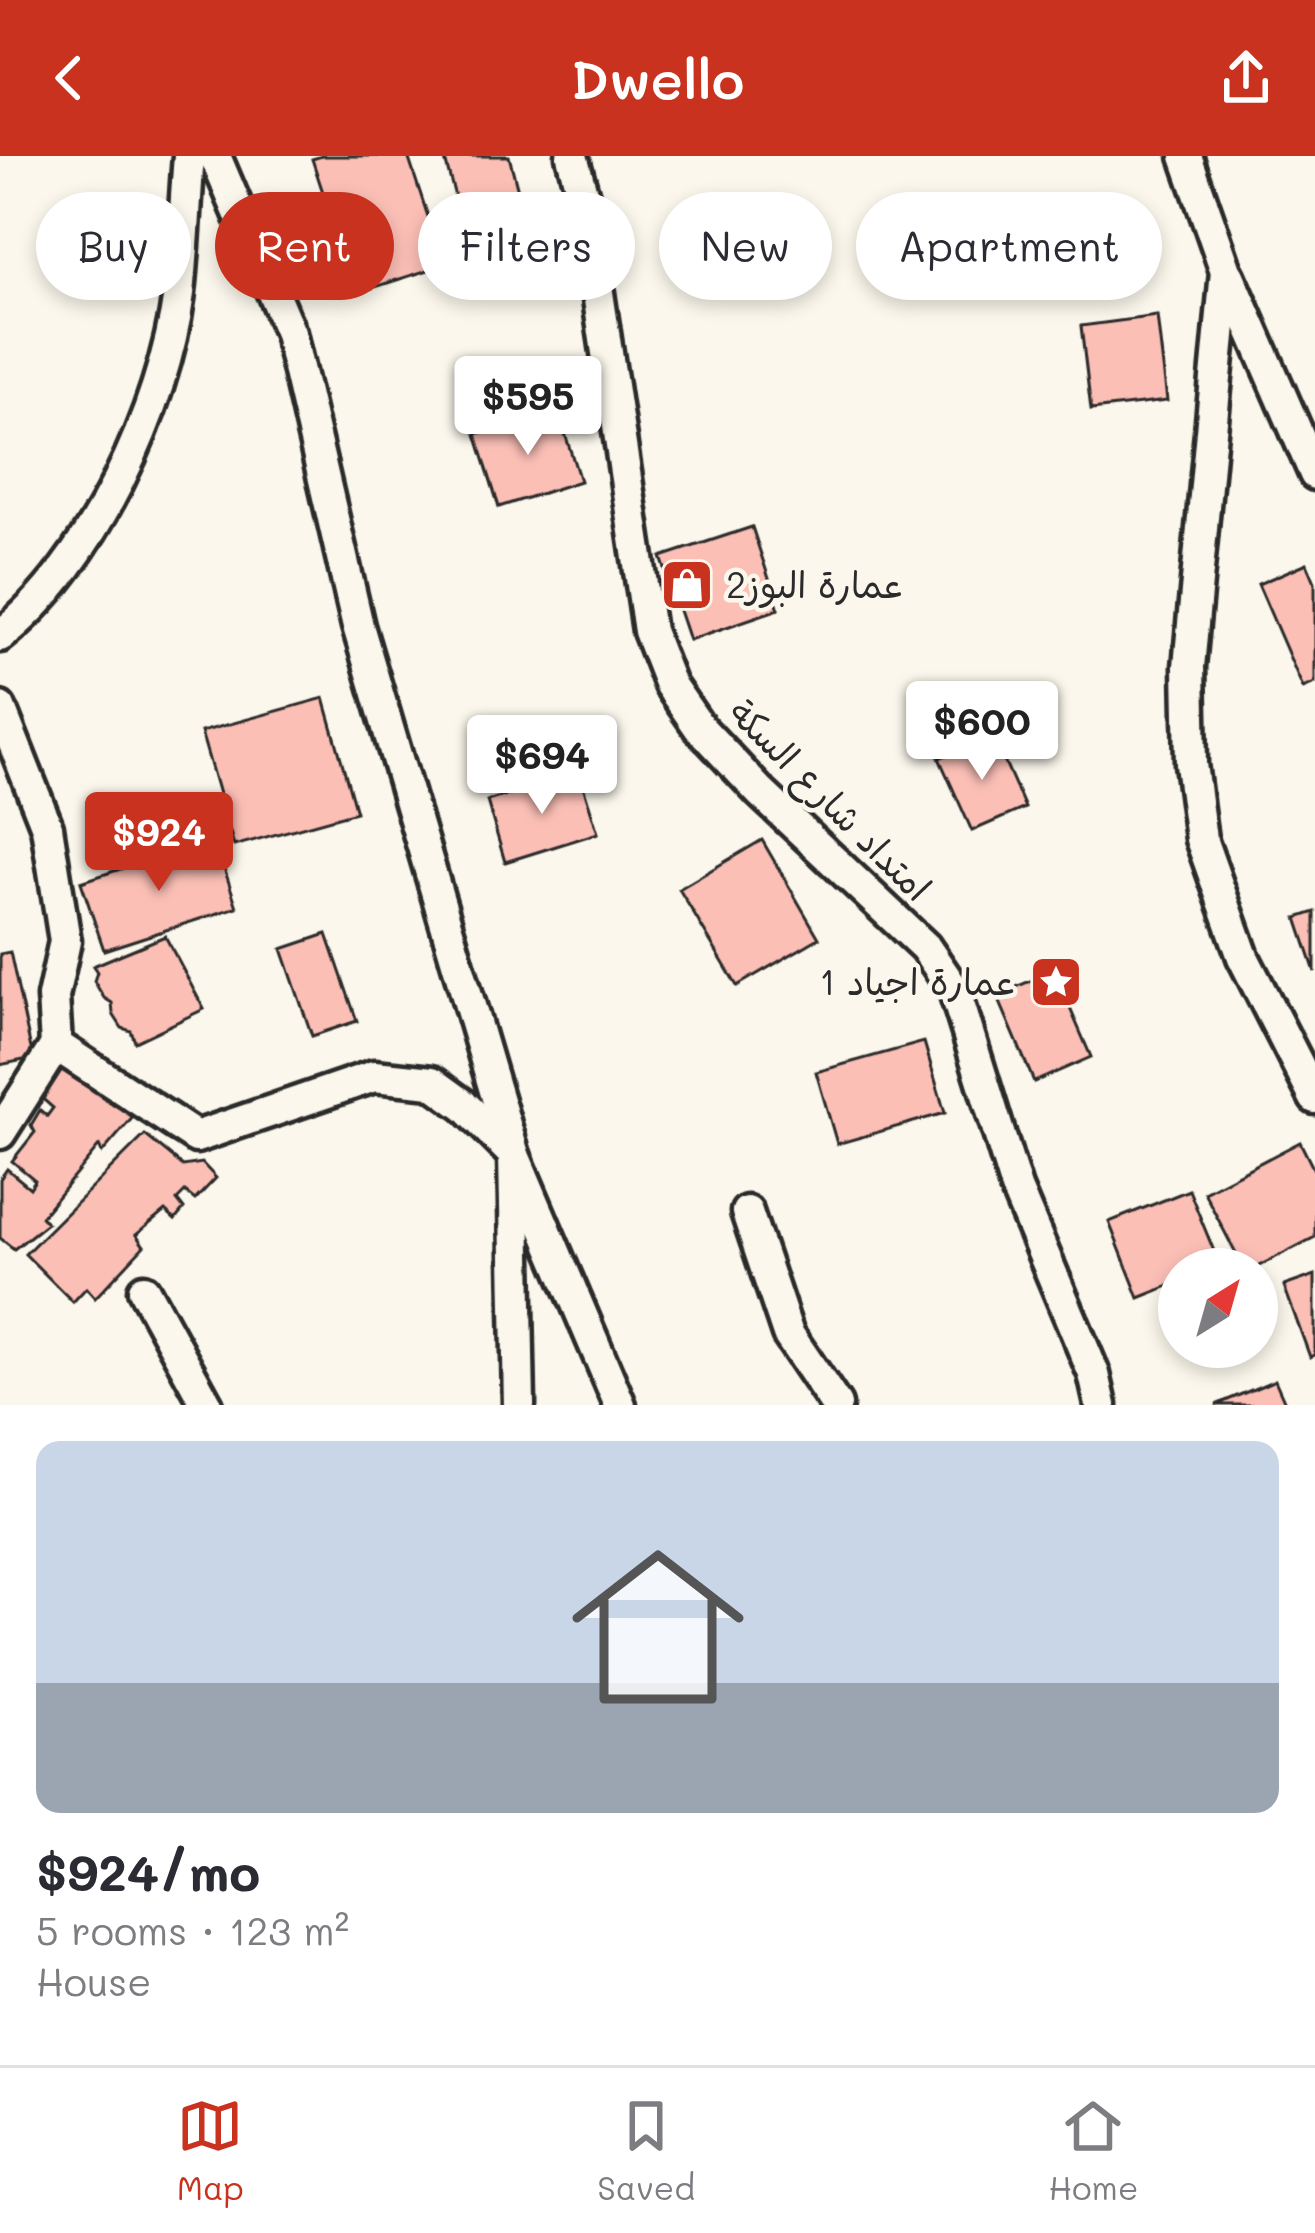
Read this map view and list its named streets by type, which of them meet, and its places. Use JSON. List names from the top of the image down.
{
  "streets": {
    "street": ["امتداد شارع السكة"]
  },
  "places": {
    "shop": ["عمارة البوز2"],
    "place": ["عمارة اجياد 1"]
  },
  "north": "top right",
  "page": {
    "header": "Dwello",
    "chip": [
      "Buy",
      "Rent",
      "Filters",
      "New",
      "Apartment"
    ],
    "price": [
      "$595",
      "$600",
      "$694",
      "$924"
    ],
    "list": [
      {
        "name": "$924/mo",
        "note": "5 rooms · 123 m² · House"
      }
    ],
    "tabs": ["Map", "Saved", "Home"]
  }
}
